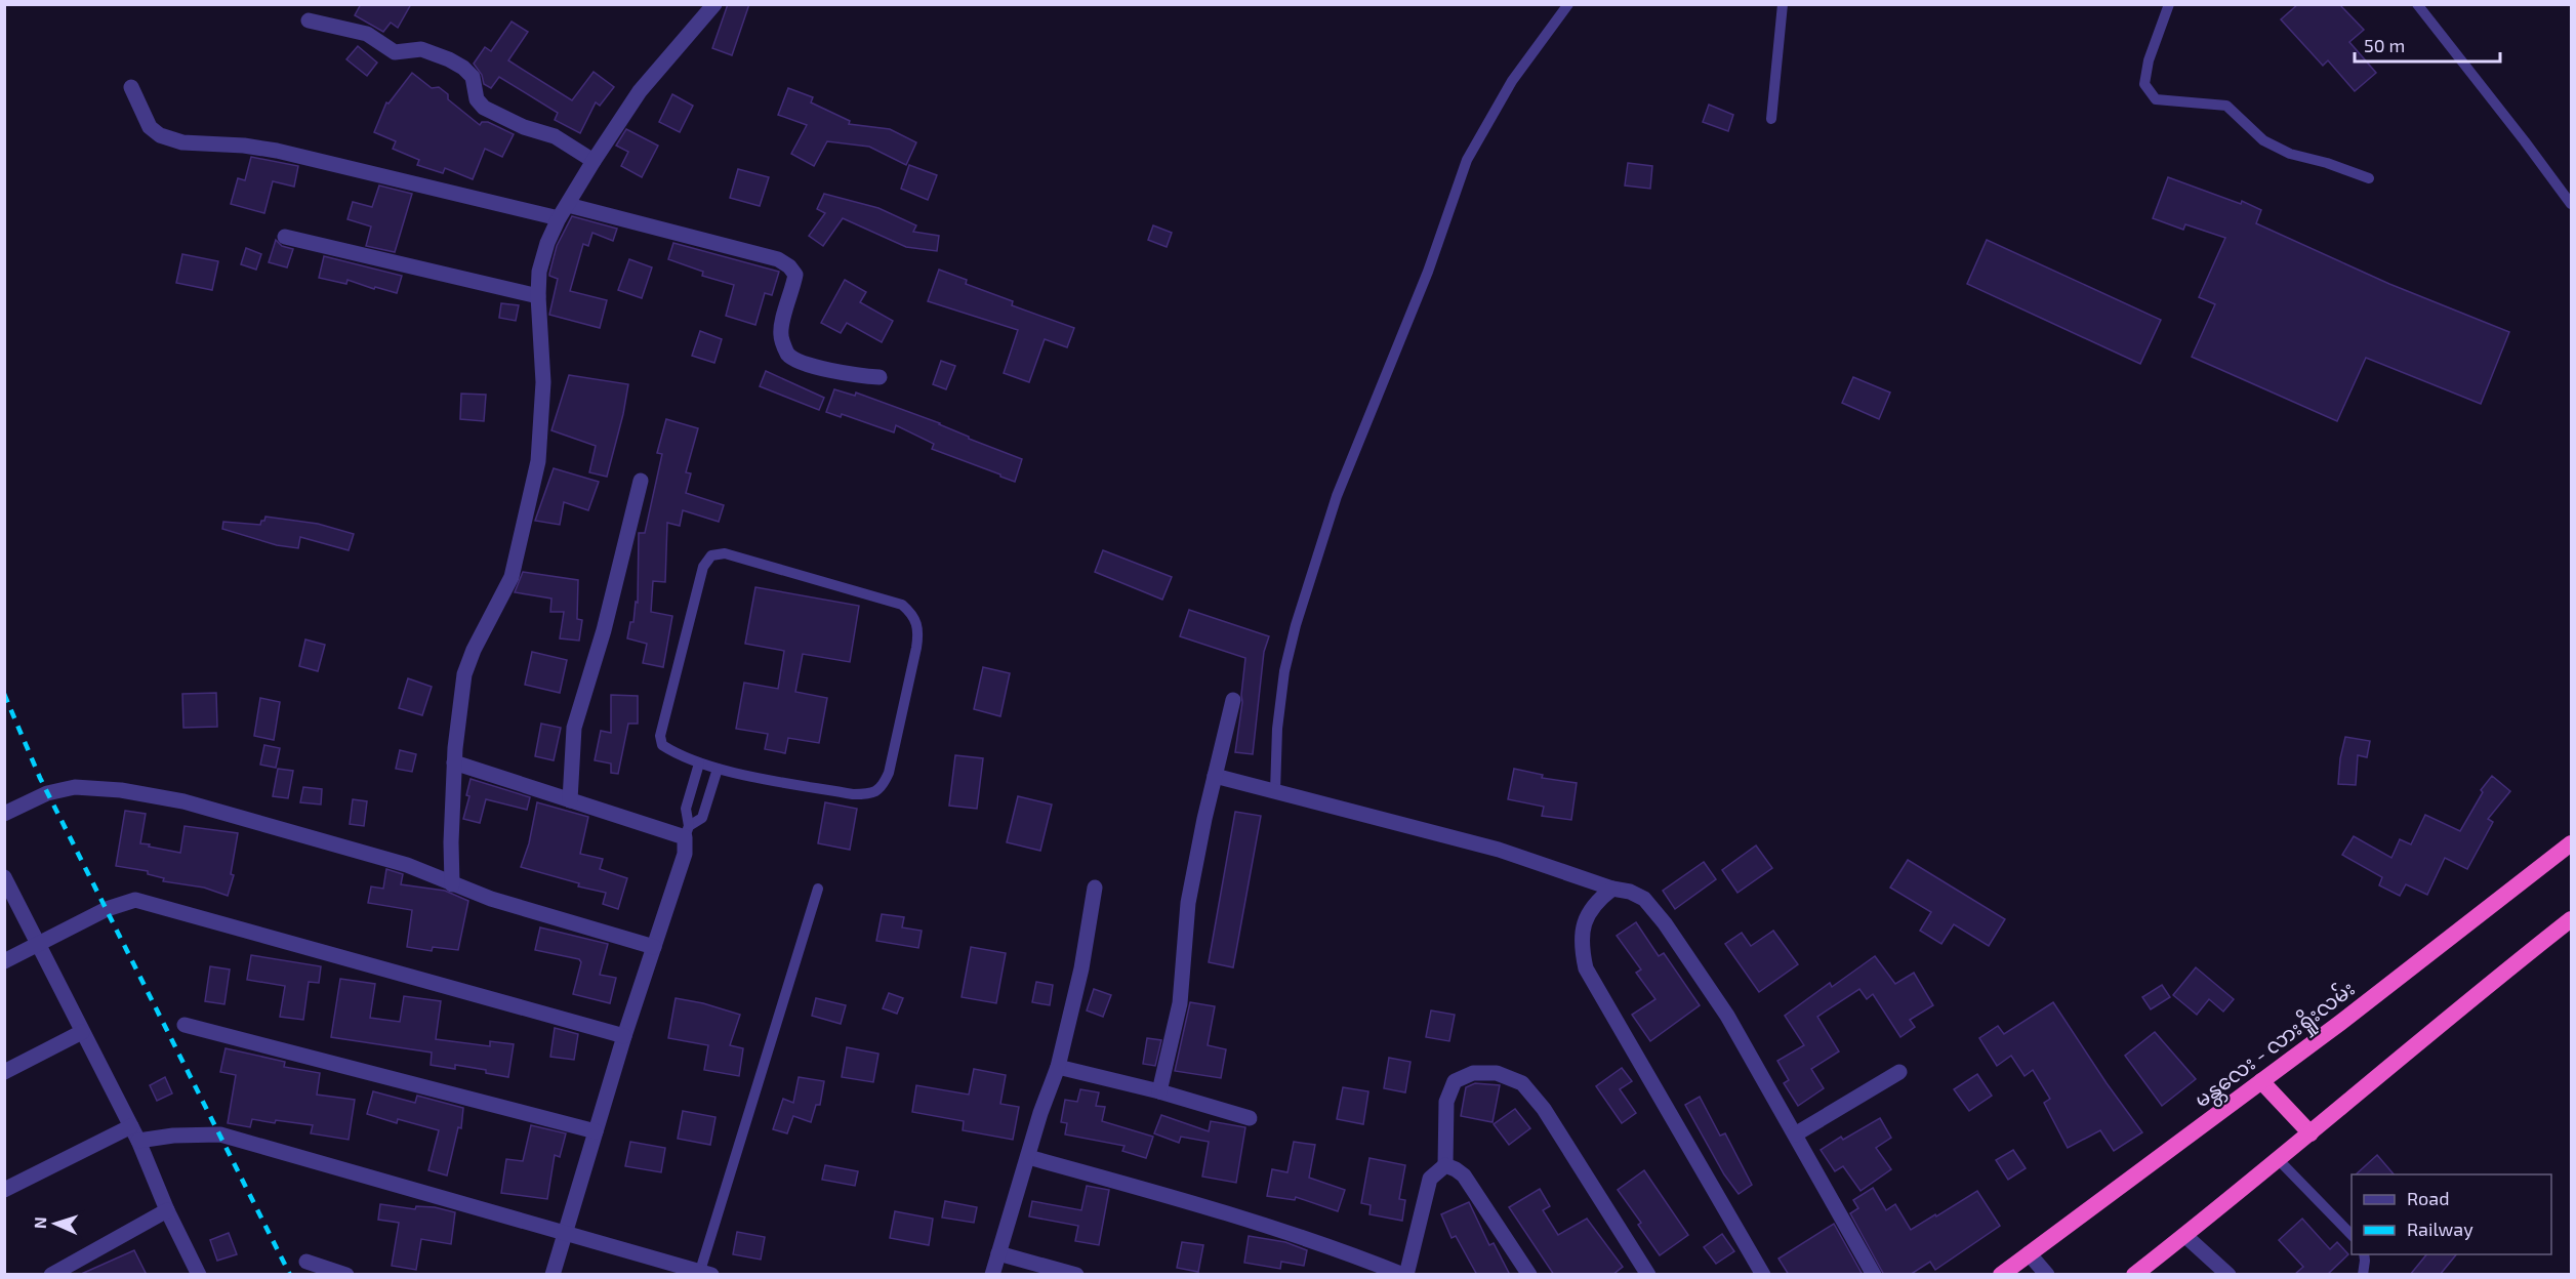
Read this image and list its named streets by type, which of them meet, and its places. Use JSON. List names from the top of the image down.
{
  "streets": {
    "highway": ["မန္တလေး - လားရှိုးလမ်း"]
  },
  "legend": ["Road", "Railway"],
  "scale_bar": "50 m",
  "north": "left"
}
